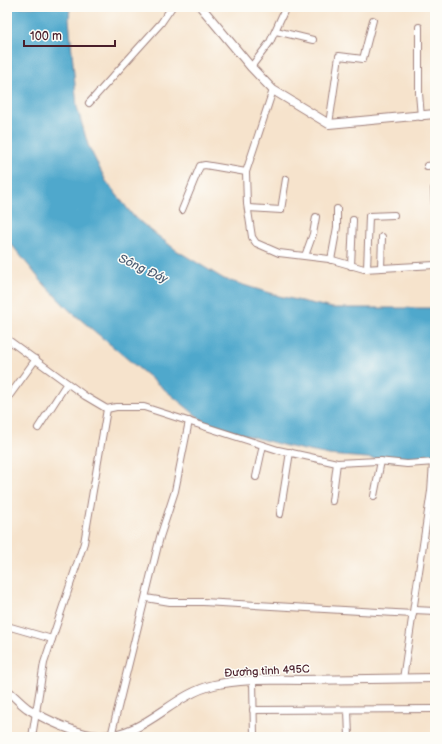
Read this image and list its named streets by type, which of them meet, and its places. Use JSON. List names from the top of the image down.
{
  "streets": {
    "main road": ["Đường tỉnh 495C"]
  },
  "water": ["Sông Đáy"],
  "scale_bar": "100 m"
}
